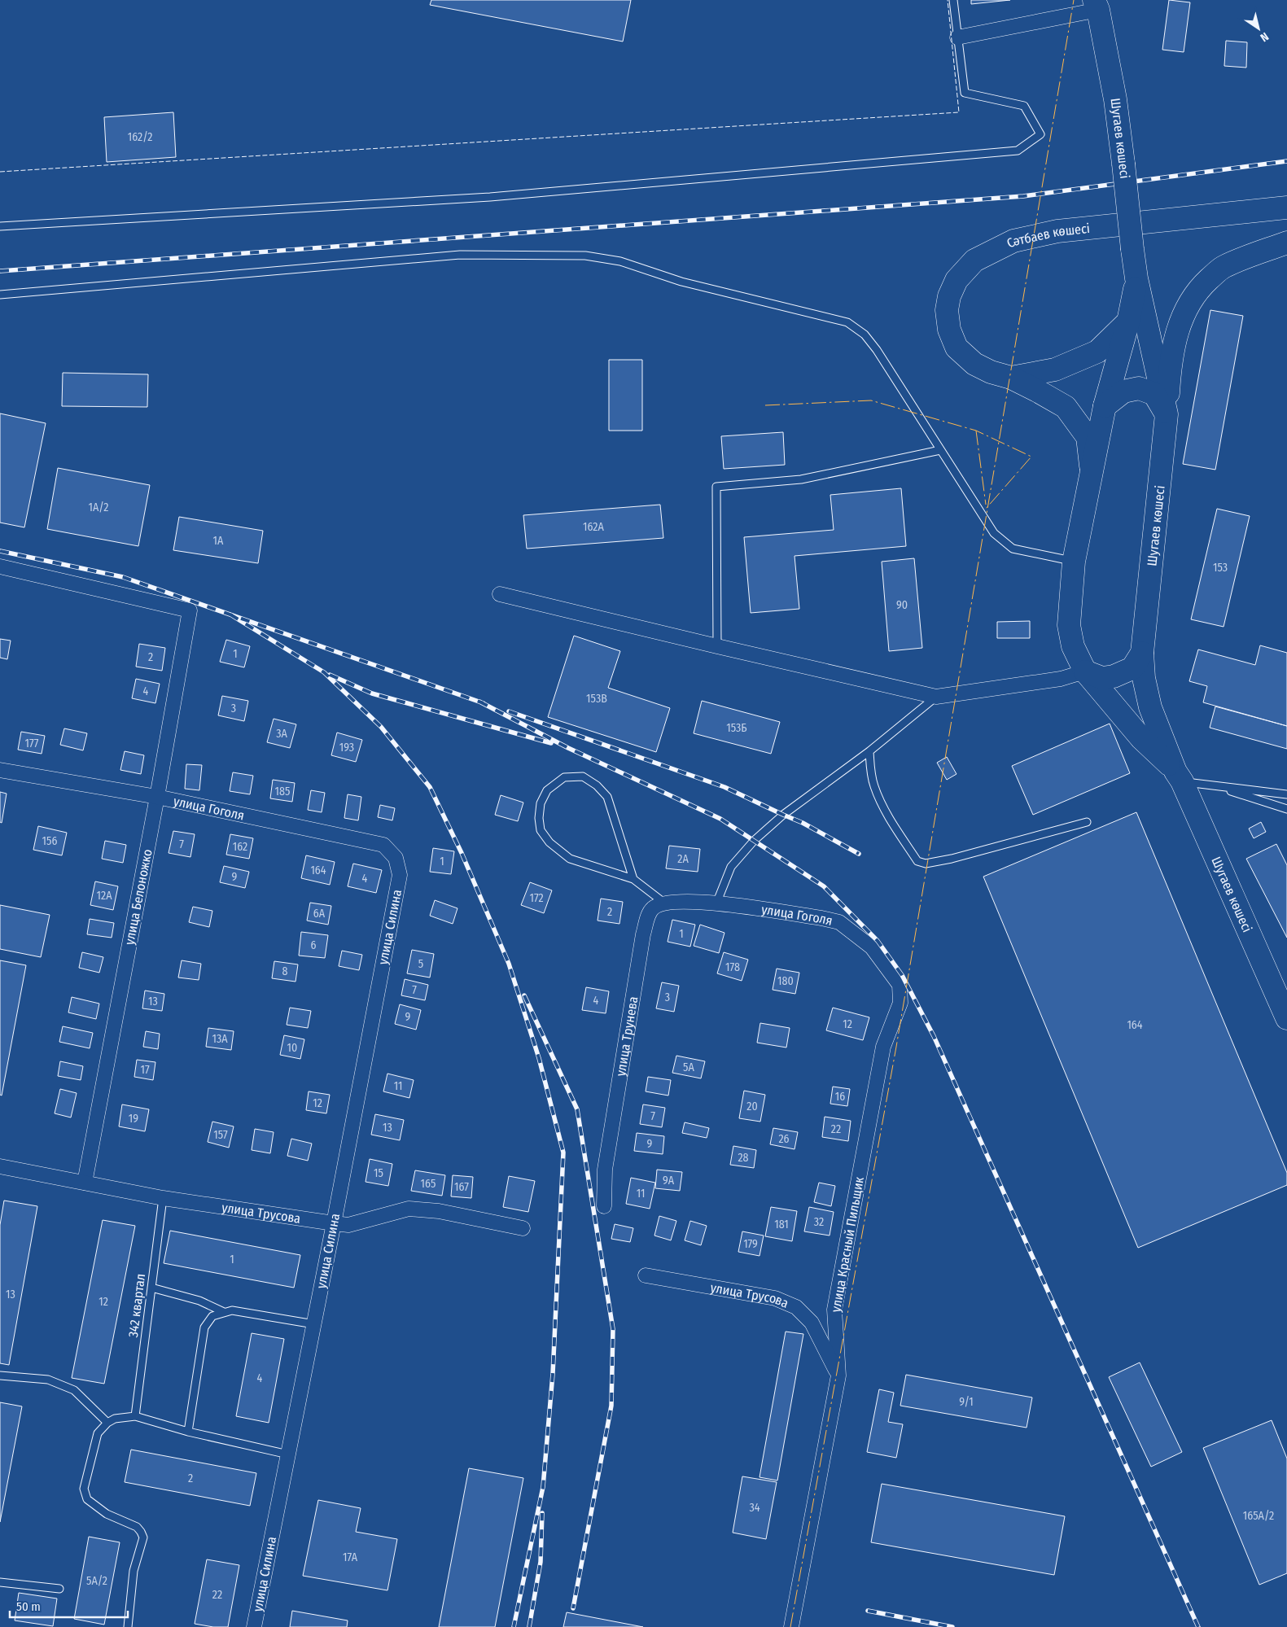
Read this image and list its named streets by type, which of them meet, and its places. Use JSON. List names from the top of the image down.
{
  "streets": {
    "main road": ["Шугаев көшесі", "Сәтбаев көшесі"],
    "street": [
      "улица Гоголя",
      "улица Белоножко",
      "улица Силина",
      "улица Трунева",
      "улица Трусова",
      "улица Красный Пильщик"
    ],
    "lane": ["342 квартал"]
  },
  "crossings": [
    ["Шугаев көшесі", "Сәтбаев көшесі"],
    ["улица Гоголя", "улица Белоножко"],
    ["улица Гоголя", "улица Силина"],
    ["улица Гоголя", "улица Трунева"],
    ["улица Гоголя", "улица Красный Пильщик"],
    ["улица Белоножко", "улица Трусова"],
    ["улица Силина", "улица Трусова"],
    ["улица Трусова", "улица Красный Пильщик"],
    ["улица Трусова", "342 квартал"]
  ],
  "house_numbers": [
    "162/2",
    "1А/2",
    "162А",
    "1А",
    "153",
    "90",
    "1",
    "2",
    "4",
    "153В",
    "3",
    "153Б",
    "3А",
    "177",
    "193",
    "185",
    "156",
    "7",
    "162",
    "2А",
    "1",
    "164",
    "9",
    "4",
    "12А",
    "172",
    "2",
    "6А",
    "1",
    "6",
    "5",
    "178",
    "8",
    "180",
    "7",
    "3",
    "4",
    "13",
    "9",
    "12",
    "164",
    "13А",
    "10",
    "5А",
    "17",
    "11",
    "16",
    "12",
    "20",
    "7",
    "19",
    "13",
    "22",
    "157",
    "26",
    "9",
    "28",
    "15",
    "9А",
    "165",
    "167",
    "11",
    "32",
    "181",
    "179",
    "1",
    "13",
    "12",
    "4",
    "9/1",
    "2",
    "34",
    "165А/2",
    "17А",
    "5A/2",
    "22"
  ],
  "scale_bar": "50 m",
  "north": "bottom right"
}
